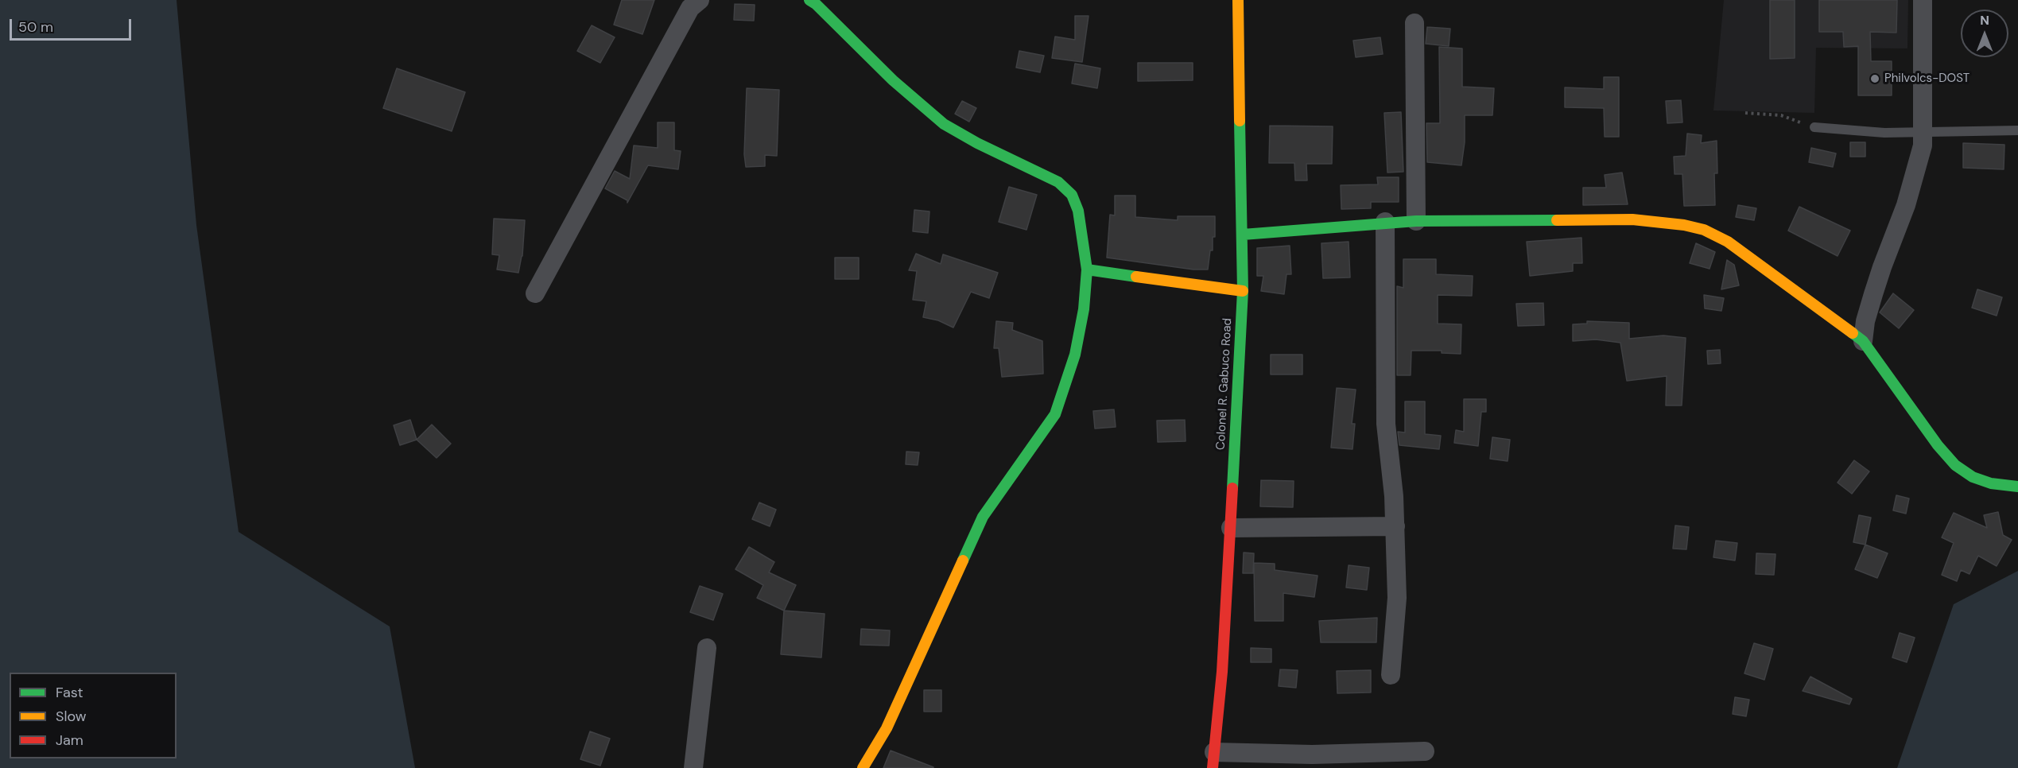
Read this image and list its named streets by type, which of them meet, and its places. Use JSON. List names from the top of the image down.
{
  "streets": {
    "street": ["Colonel R. Gabuco Road"]
  },
  "places": ["Philvolcs-DOST"],
  "legend": ["Fast", "Slow", "Jam"],
  "scale_bar": "50 m",
  "north": "top"
}
